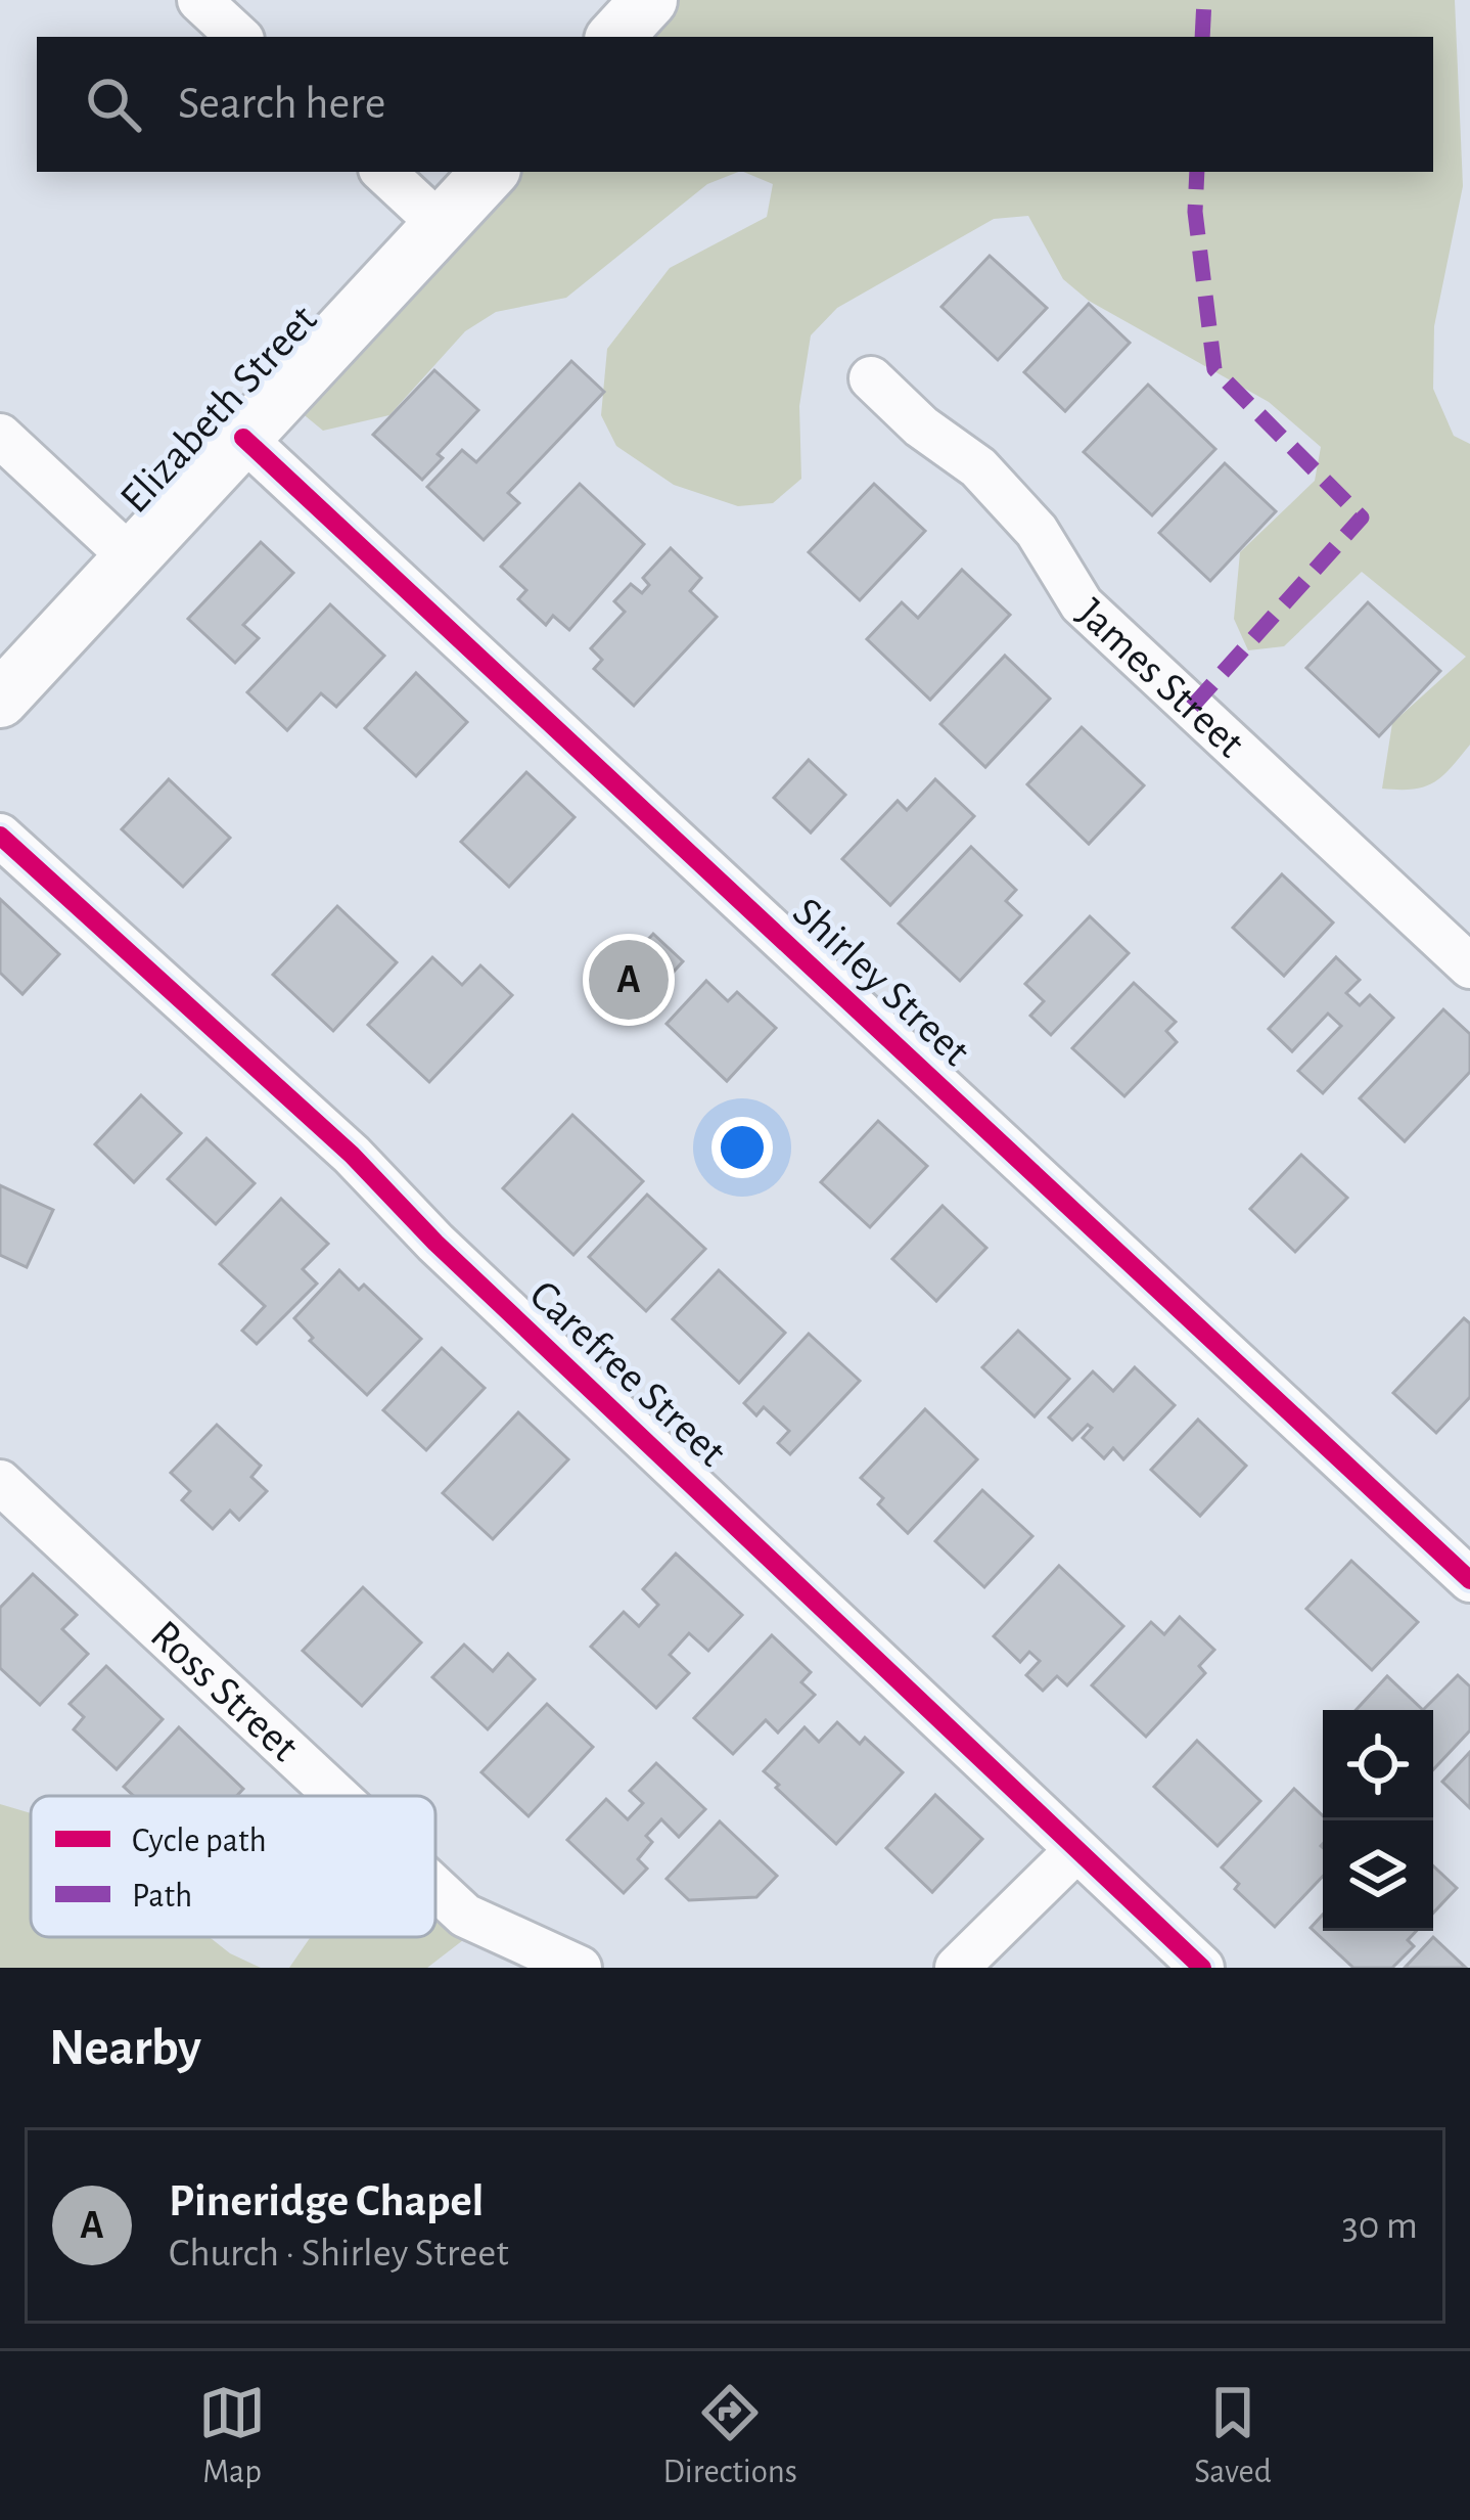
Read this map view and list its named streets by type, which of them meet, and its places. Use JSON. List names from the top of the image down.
{
  "streets": {
    "street": [
      "Elizabeth Street",
      "James Street",
      "Shirley Street",
      "Carefree Street",
      "Ross Street"
    ]
  },
  "crossings": [
    ["Elizabeth Street", "Shirley Street"]
  ],
  "legend": ["Cycle path", "Path"],
  "page": {
    "search": "Search here",
    "pins": "A",
    "heading": "Nearby",
    "list": [
      {
        "mark": "A",
        "name": "Pineridge Chapel",
        "note": "Church · Shirley Street",
        "value": "30 m"
      }
    ],
    "nav": ["Map", "Directions", "Saved"]
  }
}
